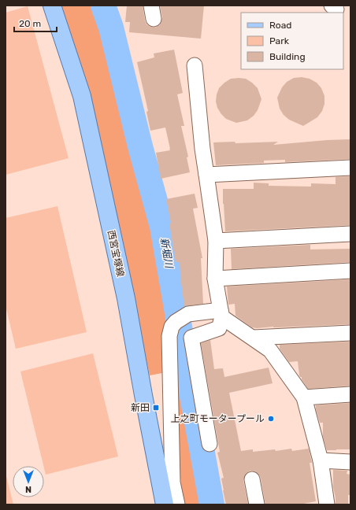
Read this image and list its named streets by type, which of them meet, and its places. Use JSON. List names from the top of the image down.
{
  "streets": {
    "main road": ["西宮宝塚線"]
  },
  "water": ["新堀川"],
  "places": {
    "transit": ["新田"],
    "other": ["上之町モータープール"]
  },
  "legend": ["Road", "Park", "Building"],
  "scale_bar": "20 m",
  "north": "bottom"
}
